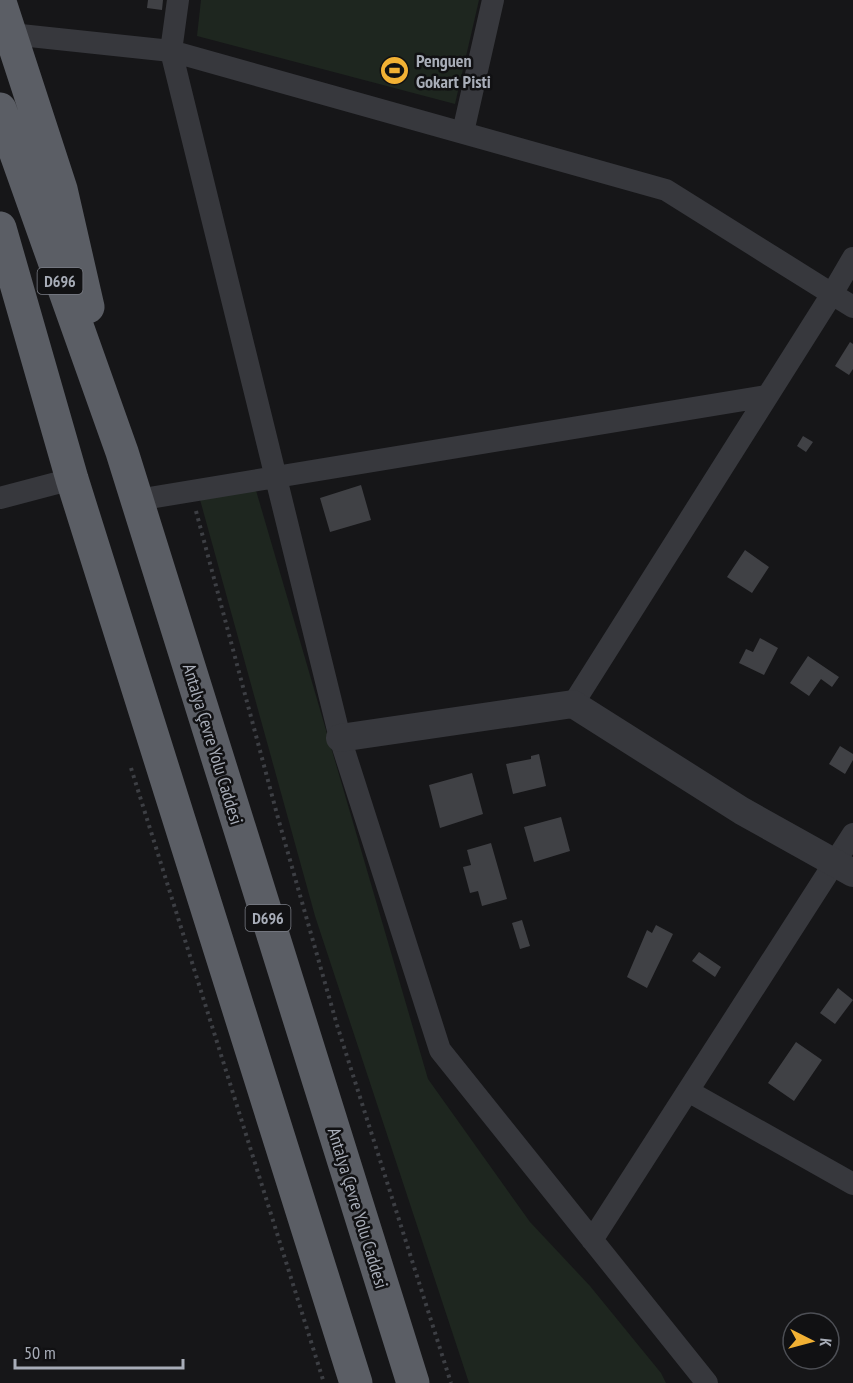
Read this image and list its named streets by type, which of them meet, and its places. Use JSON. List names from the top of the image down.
{
  "streets": {
    "highway": ["D696", "Antalya Çevre Yolu Caddesi"]
  },
  "places": {
    "sports": ["Penguen Gokart Pisti"]
  },
  "scale_bar": "50 m",
  "north": "right"
}
